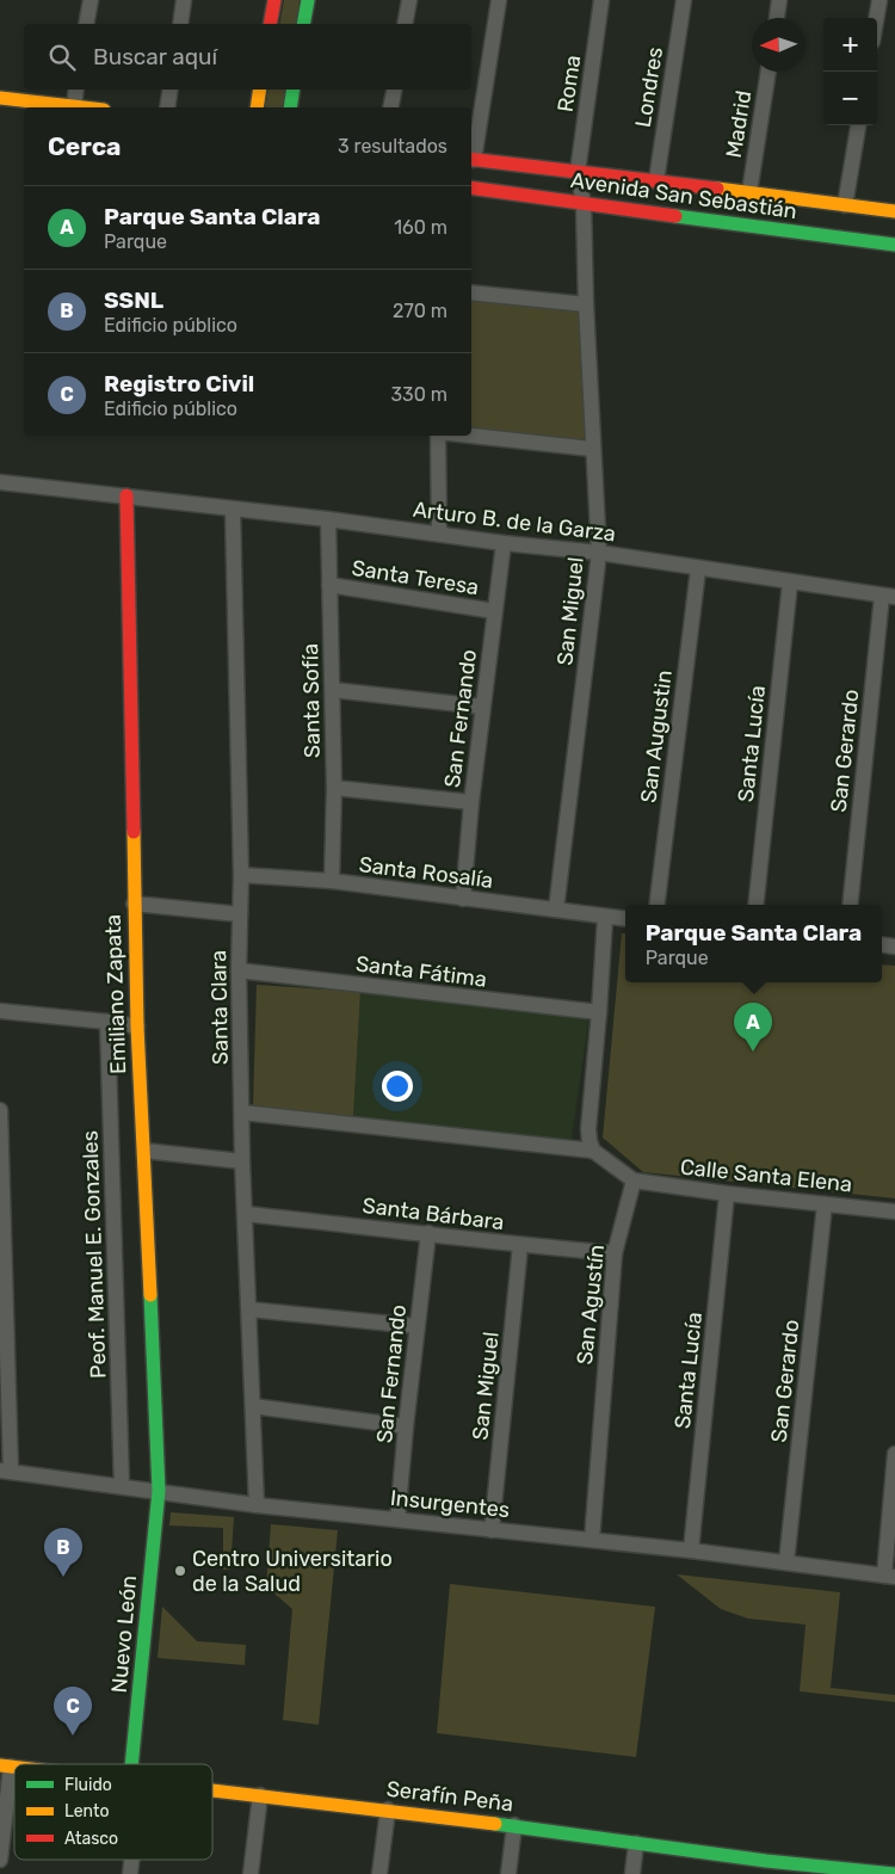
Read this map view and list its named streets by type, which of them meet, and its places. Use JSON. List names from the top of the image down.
{
  "streets": {
    "main road": [
      "Avenida San Sebastián",
      "Emiliano Zapata",
      "Nuevo León",
      "Serafín Peña"
    ],
    "street": [
      "Roma",
      "Londres",
      "Madrid",
      "Arturo B. de la Garza",
      "Santa Teresa",
      "San Miguel",
      "Santa Sofía",
      "San Fernando",
      "San Augustin",
      "Santa Lucía",
      "San Gerardo",
      "Santa Rosalía",
      "Santa Fátima",
      "Santa Clara",
      "Calle Santa Elena",
      "Santa Bárbara",
      "Peof. Manuel E. Gonzales",
      "San Agustín",
      "Insurgentes"
    ]
  },
  "crossings": [
    ["Roma", "Avenida San Sebastián"],
    ["Roma", "San Miguel"],
    ["Londres", "Avenida San Sebastián"],
    ["Madrid", "Avenida San Sebastián"],
    ["Avenida San Sebastián", "San Miguel"],
    ["Arturo B. de la Garza", "San Miguel"],
    ["Arturo B. de la Garza", "Santa Sofía"],
    ["Arturo B. de la Garza", "San Fernando"],
    ["Arturo B. de la Garza", "San Augustin"],
    ["Arturo B. de la Garza", "Santa Lucía"],
    ["Arturo B. de la Garza", "San Gerardo"],
    ["Arturo B. de la Garza", "Emiliano Zapata"],
    ["Arturo B. de la Garza", "Santa Clara"],
    ["Santa Teresa", "Santa Sofía"],
    ["Santa Teresa", "San Fernando"],
    ["San Miguel", "Santa Rosalía"],
    ["San Miguel", "Santa Bárbara"],
    ["San Miguel", "Insurgentes"],
    ["Santa Sofía", "Santa Rosalía"],
    ["San Fernando", "Santa Rosalía"],
    ["San Fernando", "Santa Bárbara"],
    ["San Fernando", "Insurgentes"],
    ["Santa Lucía", "Calle Santa Elena"],
    ["Santa Lucía", "Insurgentes"],
    ["San Gerardo", "Calle Santa Elena"],
    ["San Gerardo", "Insurgentes"],
    ["Santa Rosalía", "Santa Clara"],
    ["Santa Fátima", "Santa Clara"],
    ["Emiliano Zapata", "Insurgentes"],
    ["Emiliano Zapata", "Nuevo León"],
    ["Santa Clara", "Santa Bárbara"],
    ["Santa Clara", "Insurgentes"],
    ["Calle Santa Elena", "San Agustín"],
    ["Santa Bárbara", "San Agustín"],
    ["Peof. Manuel E. Gonzales", "Insurgentes"],
    ["San Agustín", "Insurgentes"],
    ["Insurgentes", "Nuevo León"]
  ],
  "places": ["Centro Universitario de la Salud"],
  "legend": ["Fluido", "Lento", "Atasco"],
  "north": "left",
  "page": {
    "map_buttons": ["+", "−"],
    "search": "Buscar aquí",
    "heading": ["Cerca", "3 resultados"],
    "list": [
      {
        "mark": "A",
        "name": "Parque Santa Clara",
        "note": "Parque",
        "value": "160 m"
      },
      {
        "mark": "B",
        "name": "SSNL",
        "note": "Edificio público",
        "value": "270 m"
      },
      {
        "mark": "C",
        "name": "Registro Civil",
        "note": "Edificio público",
        "value": "330 m"
      }
    ],
    "popup": ["Parque Santa Clara", "Parque"],
    "pins": ["A", "B", "C"]
  }
}
